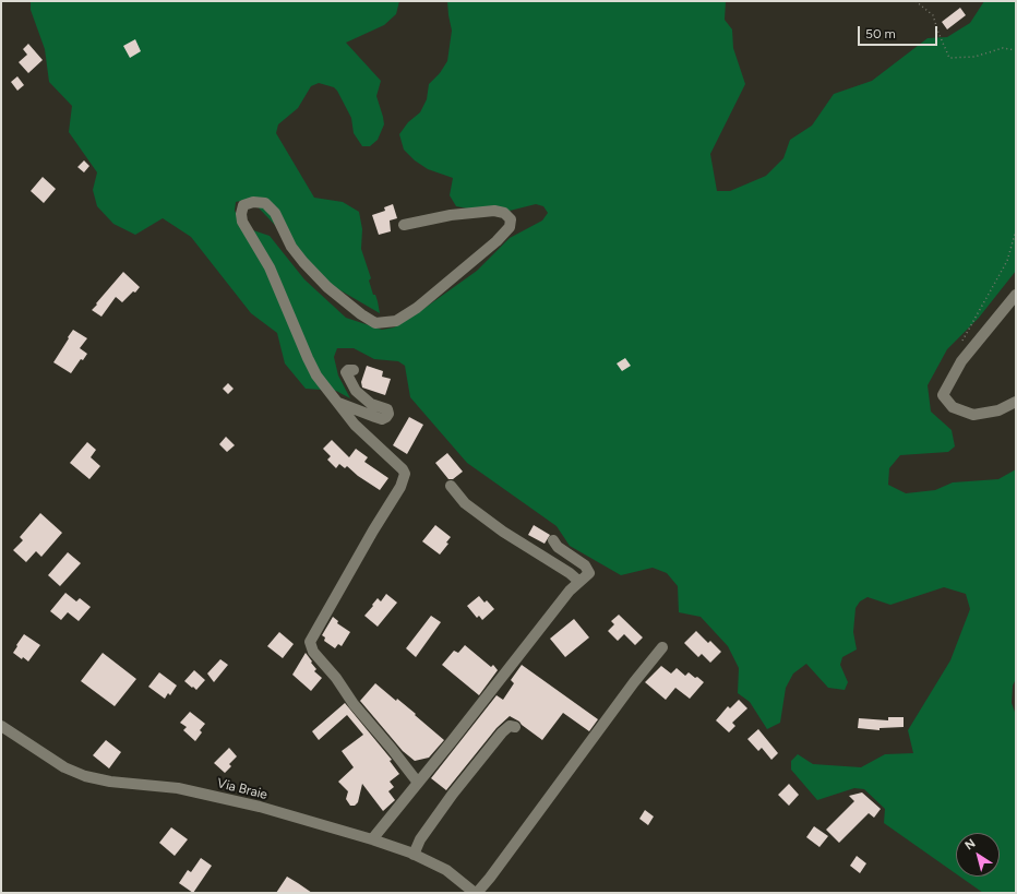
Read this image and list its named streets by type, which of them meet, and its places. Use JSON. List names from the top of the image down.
{
  "streets": {
    "street": ["Via Braie"]
  },
  "scale_bar": "50 m",
  "north": "top left"
}
